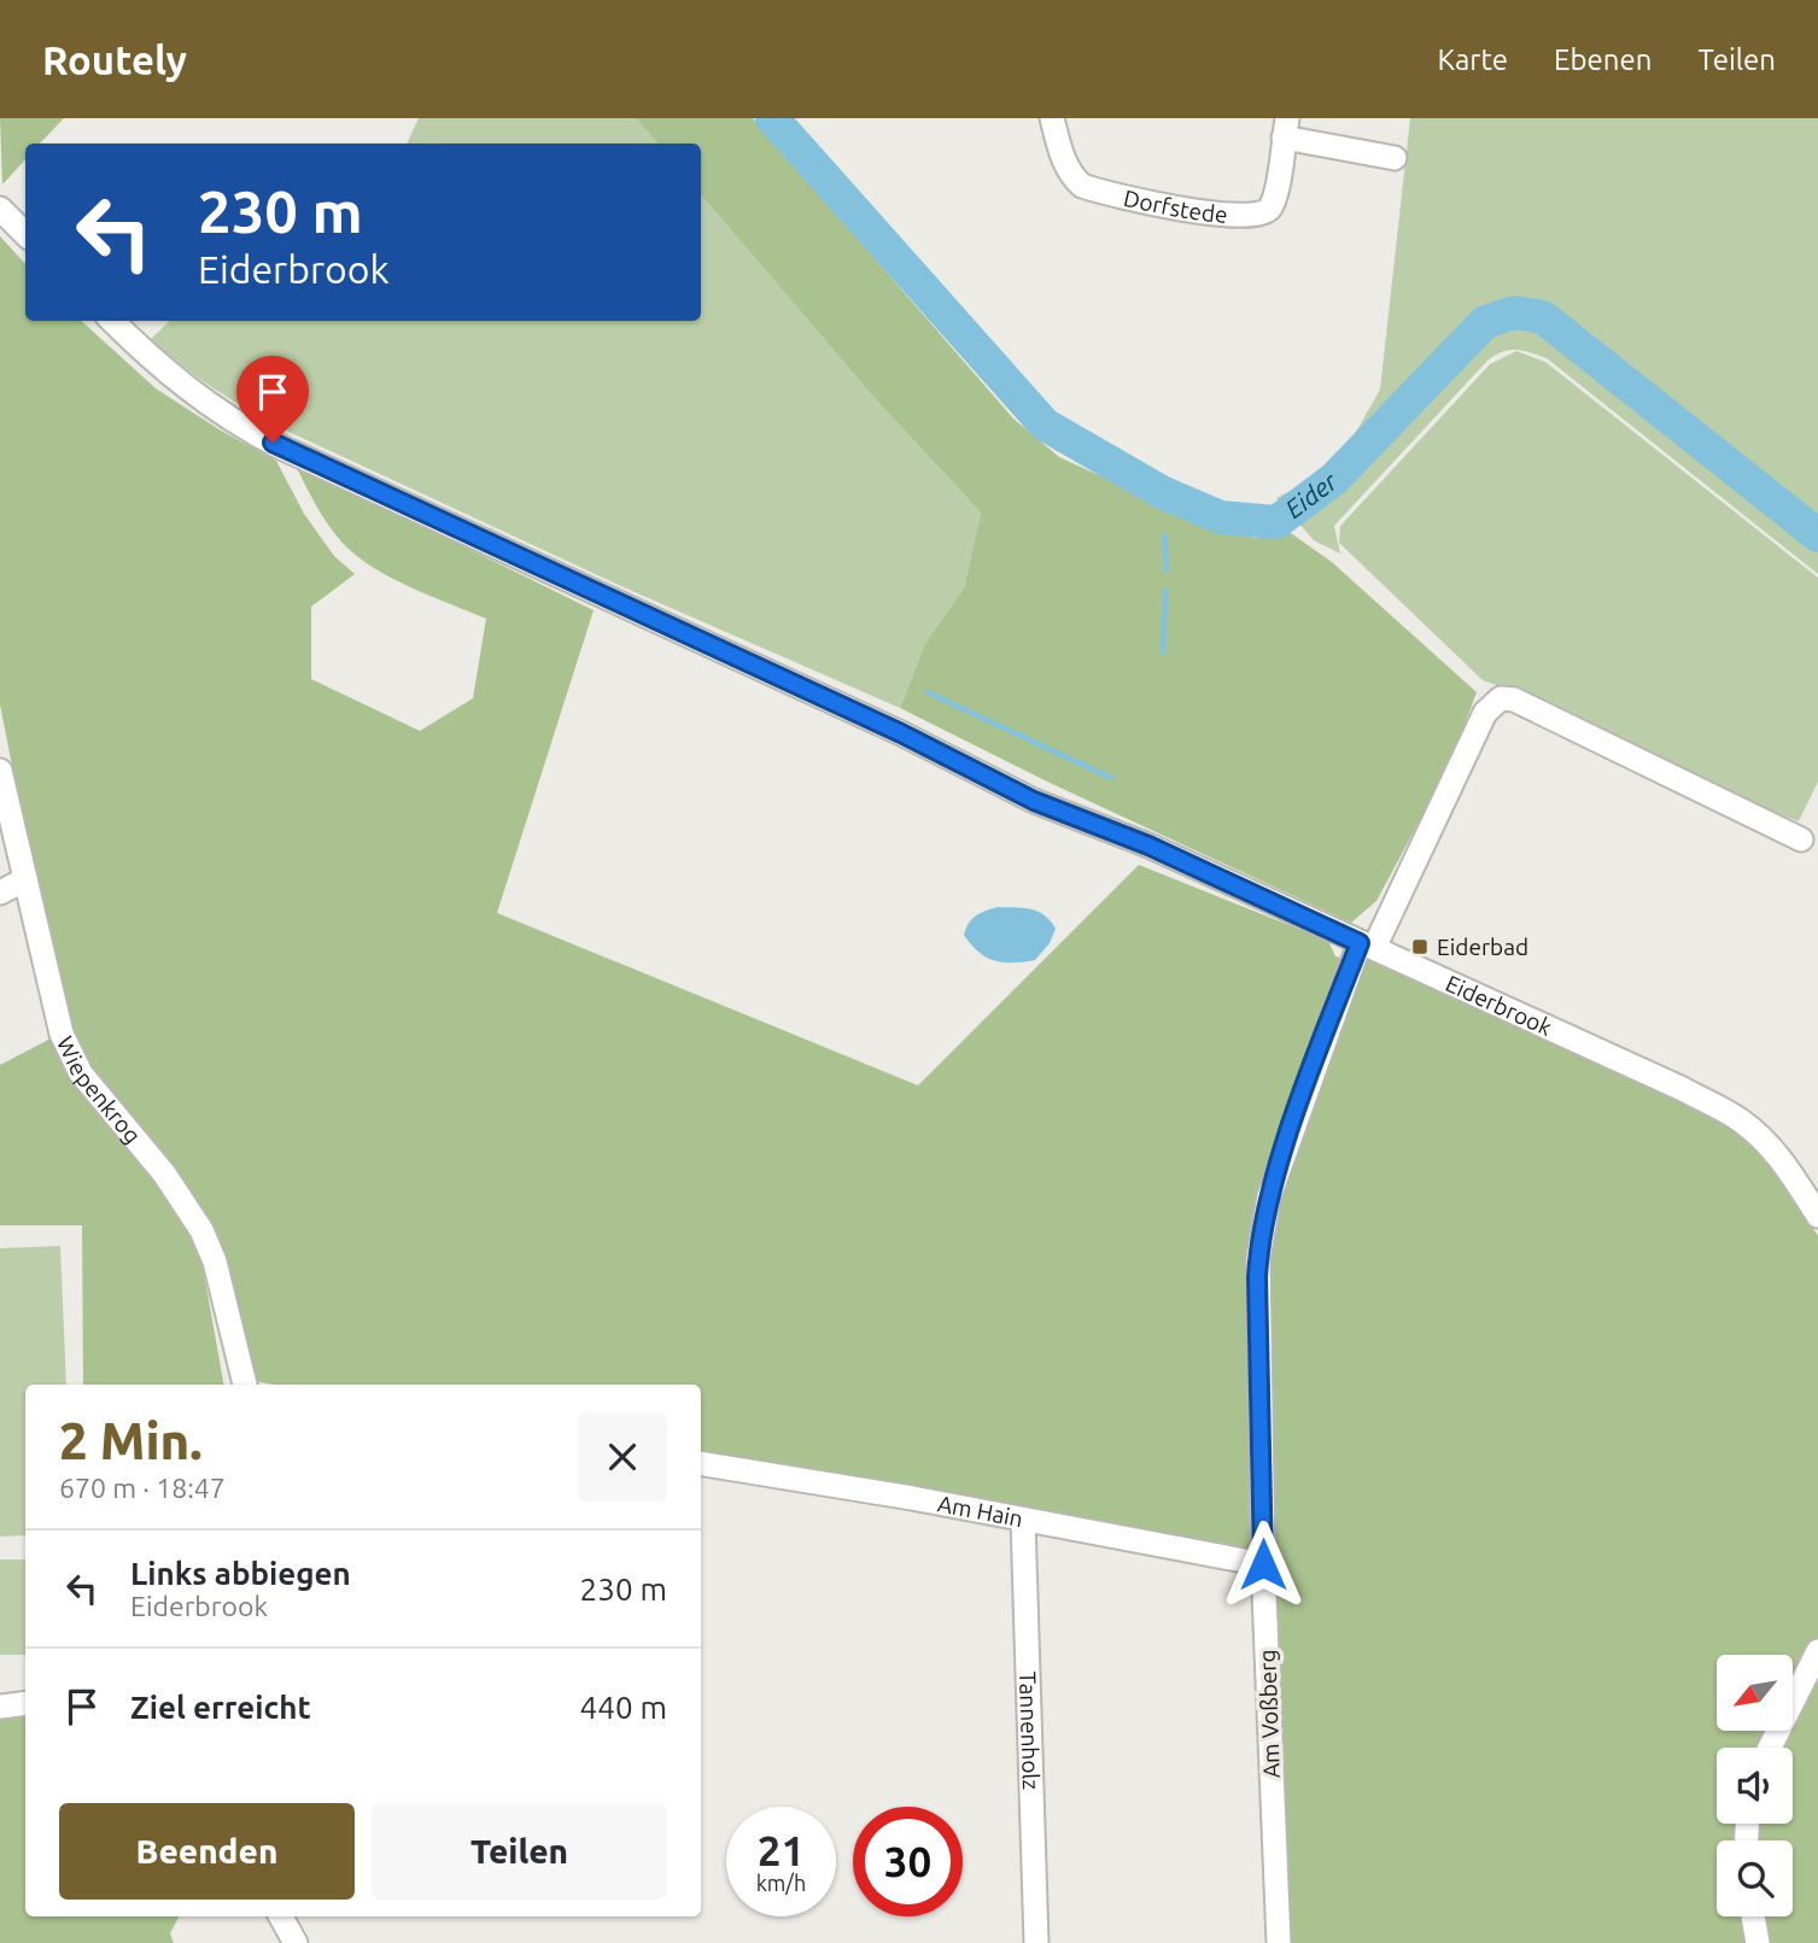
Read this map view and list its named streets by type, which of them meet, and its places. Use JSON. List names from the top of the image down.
{
  "streets": {
    "street": [
      "Dorfstede",
      "Eiderbrook",
      "Wiepenkrog",
      "Am Hain",
      "Am Voßberg",
      "Tannenholz"
    ]
  },
  "crossings": [
    ["Eiderbrook", "Am Voßberg"],
    ["Am Hain", "Am Voßberg"],
    ["Am Hain", "Tannenholz"]
  ],
  "water": ["Eider"],
  "places": {
    "transit": ["Eiderbad"]
  },
  "north": "bottom left",
  "page": {
    "header": "Routely",
    "nav": ["Karte", "Ebenen", "Teilen"],
    "turn": ["230 m", "Eiderbrook"],
    "heading": ["2 Min.", "670 m · 18:47"],
    "list": [
      {
        "name": "Links abbiegen",
        "note": "Eiderbrook",
        "value": "230 m"
      },
      {
        "name": "Ziel erreicht",
        "value": "440 m"
      }
    ],
    "buttons": ["Beenden", "Teilen"],
    "speed": "21 km/h",
    "limit": "30"
  }
}
